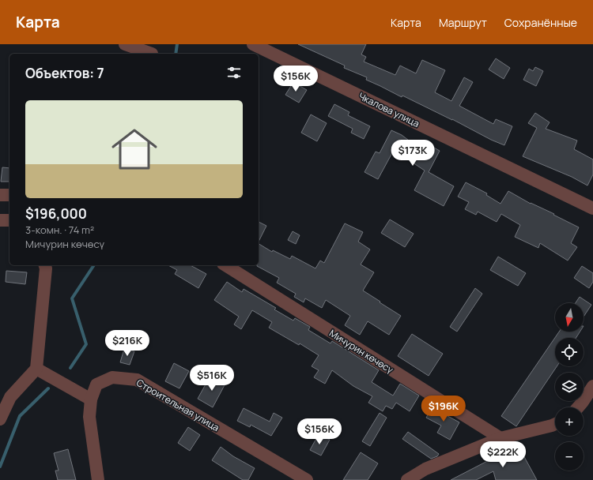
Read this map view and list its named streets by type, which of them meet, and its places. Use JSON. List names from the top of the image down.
{
  "streets": {
    "street": ["Чкалова улица", "Мичурин көчөсү", "Строительная улица"]
  },
  "north": "bottom",
  "page": {
    "header": "Карта",
    "nav": ["Карта", "Маршрут", "Сохранённые"],
    "heading": "Объектов: 7",
    "price": [
      "$156K",
      "$173K",
      "$216K",
      "$516K",
      "$196K",
      "$156K",
      "$222K"
    ],
    "list": [
      {
        "name": "$196,000",
        "note": "3-комн. · 74 m² · Мичурин көчөсү"
      }
    ],
    "map_buttons": ["+", "−"]
  }
}
